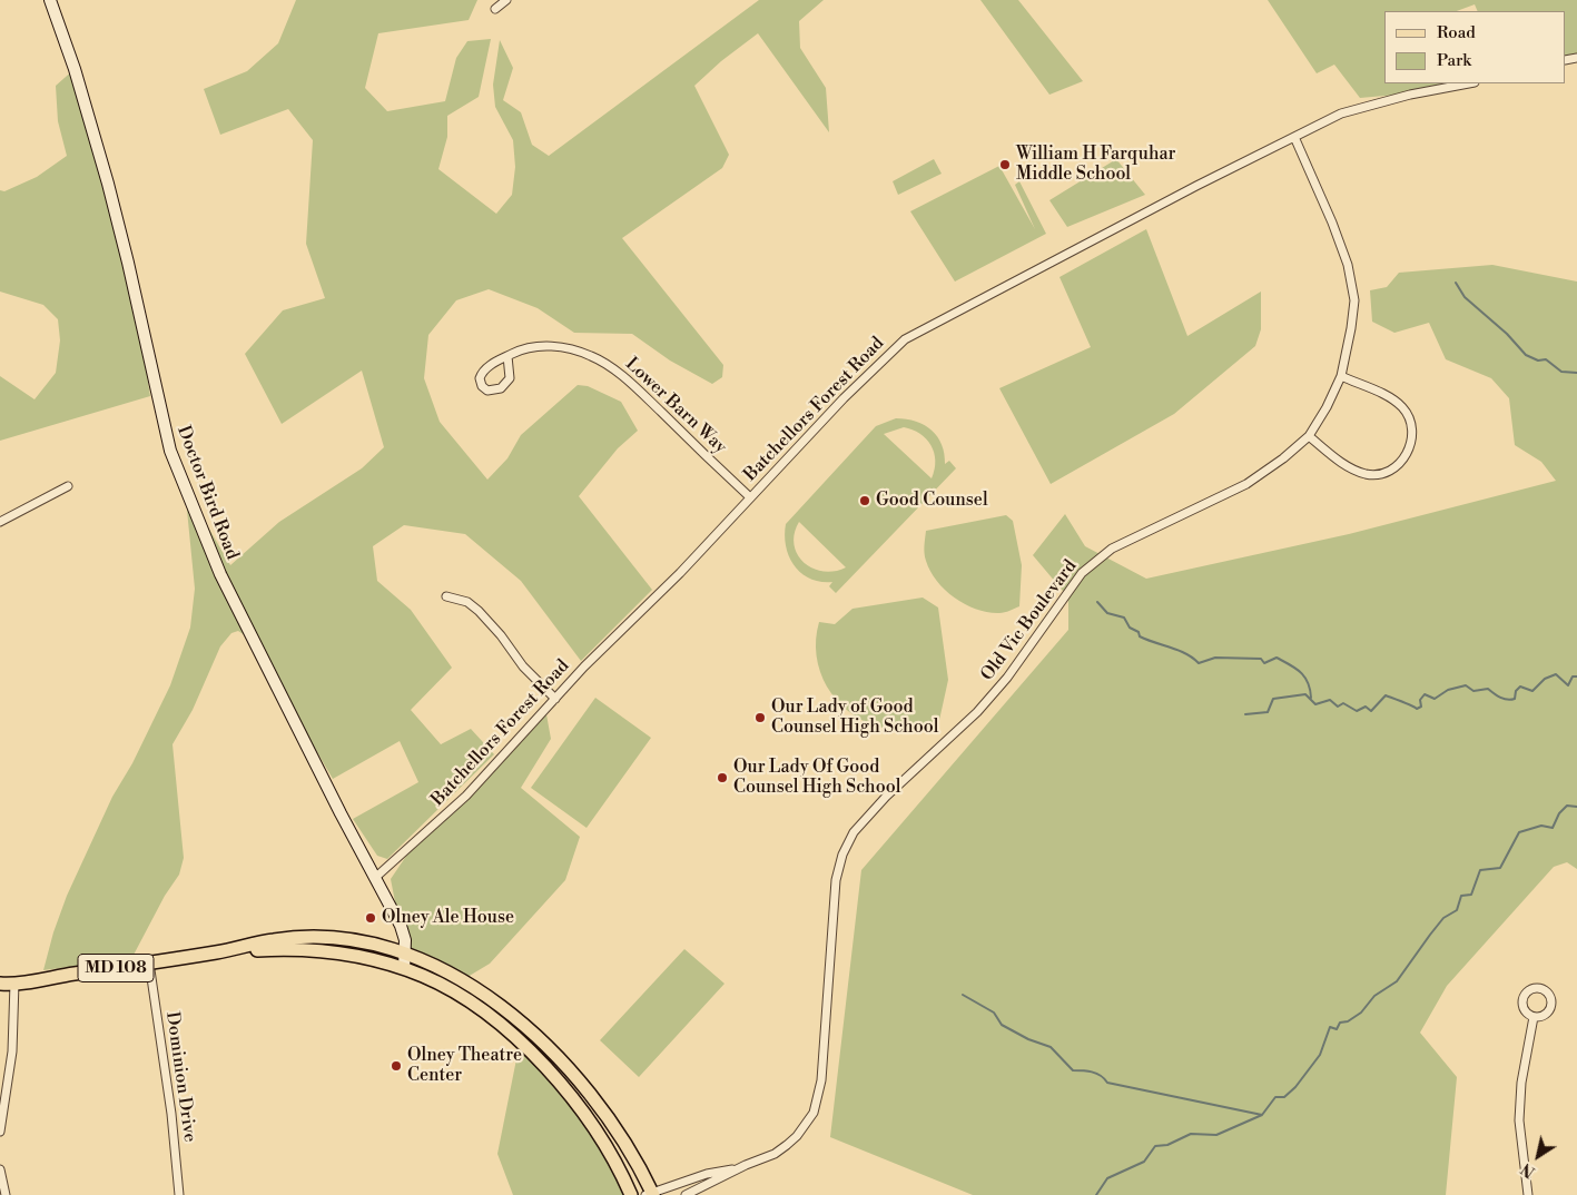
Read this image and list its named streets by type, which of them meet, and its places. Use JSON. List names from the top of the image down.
{
  "streets": {
    "main road": ["Doctor Bird Road", "MD 108"],
    "street": [
      "Lower Barn Way",
      "Batchellors Forest Road",
      "Old Vic Boulevard",
      "Dominion Drive"
    ]
  },
  "crossings": [
    ["Lower Barn Way", "Batchellors Forest Road"],
    ["Batchellors Forest Road", "Doctor Bird Road"],
    ["Batchellors Forest Road", "Old Vic Boulevard"],
    ["Doctor Bird Road", "MD 108"],
    ["Old Vic Boulevard", "MD 108"],
    ["MD 108", "Dominion Drive"]
  ],
  "places": [
    "William H Farquhar Middle School",
    "Good Counsel",
    "Our Lady of Good Counsel High School",
    "Our Lady Of Good Counsel High School",
    "Olney Ale House",
    "Olney Theatre Center"
  ],
  "legend": ["Road", "Park"],
  "north": "bottom left"
}
